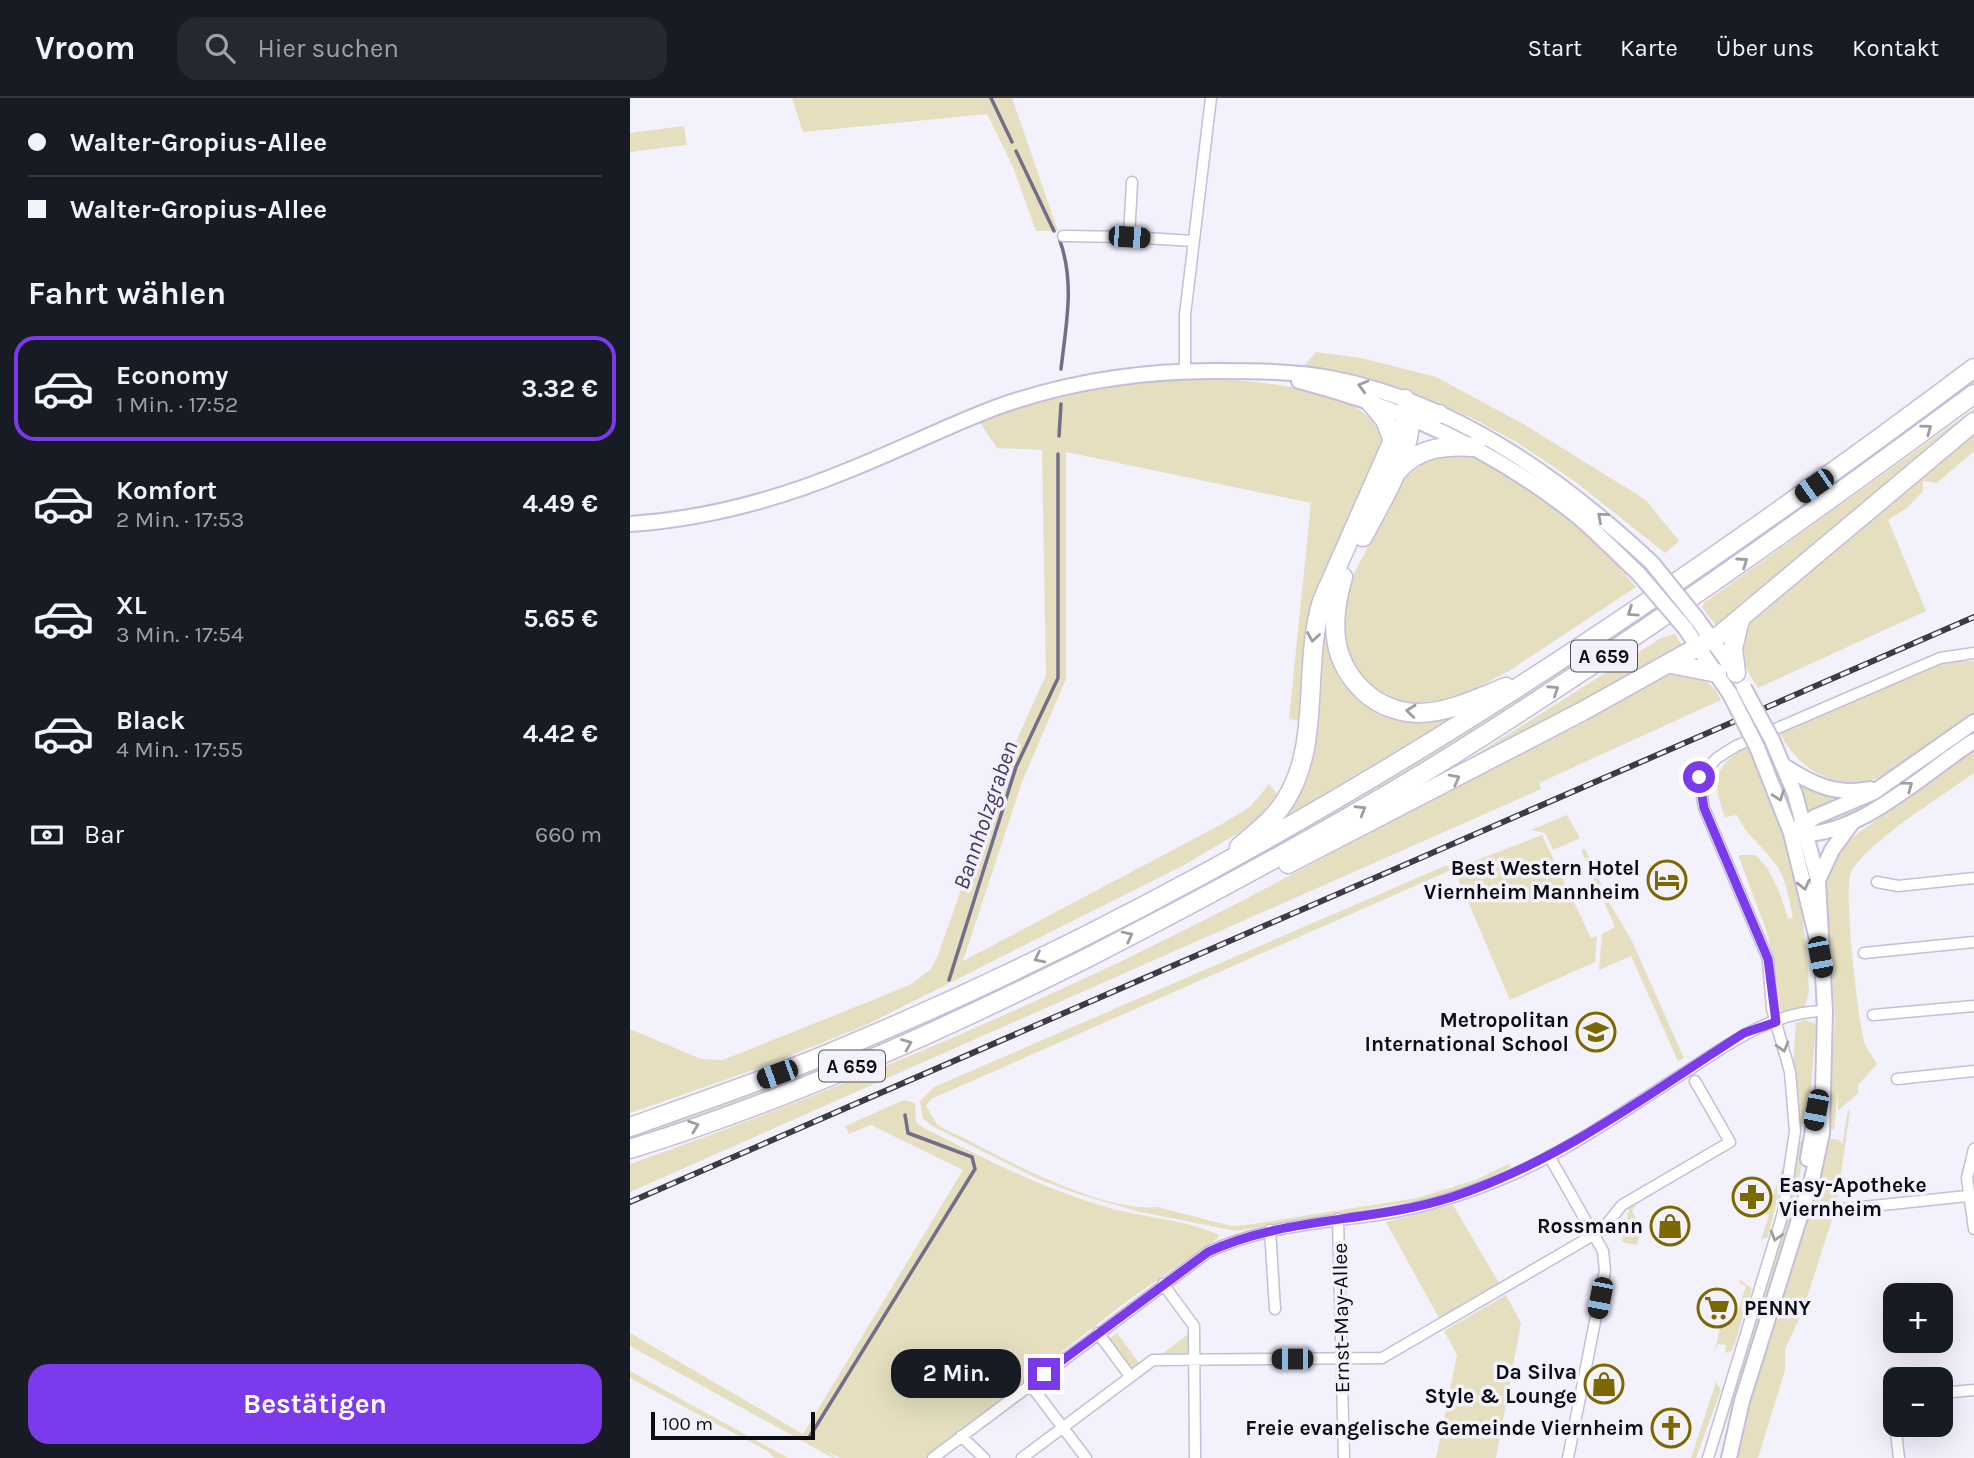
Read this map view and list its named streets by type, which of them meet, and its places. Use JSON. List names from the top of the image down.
{
  "streets": {
    "highway": ["A 659"],
    "street": ["Ernst-May-Allee"]
  },
  "water": ["Bannholzgraben"],
  "places": {
    "hotel": ["Best Western Hotel Viernheim Mannheim"],
    "school or university": ["Metropolitan International School"],
    "pharmacy": ["Easy-Apotheke Viernheim"],
    "shop": ["Rossmann", "Da Silva Style & Lounge"],
    "supermarket": ["PENNY"],
    "church": ["Freie evangelische Gemeinde Viernheim"]
  },
  "scale_bar": "100 m",
  "page": {
    "header": "Vroom",
    "search": "Hier suchen",
    "nav": [
      "Start",
      "Karte",
      "Über uns",
      "Kontakt"
    ],
    "banner": ["Walter-Gropius-Allee", "Walter-Gropius-Allee"],
    "heading": "Fahrt wählen",
    "list": [
      {
        "name": "Economy",
        "note": "1 Min. · 17:52",
        "value": "3.32 €"
      },
      {
        "name": "Komfort",
        "note": "2 Min. · 17:53",
        "value": "4.49 €"
      },
      {
        "name": "XL",
        "note": "3 Min. · 17:54",
        "value": "5.65 €"
      },
      {
        "name": "Black",
        "note": "4 Min. · 17:55",
        "value": "4.42 €"
      }
    ],
    "pay": ["Bar", "660 m"],
    "map_buttons": ["+", "−"],
    "bubble": "2 Min.",
    "buttons": "Bestätigen",
    "scale": "100 m"
  }
}
